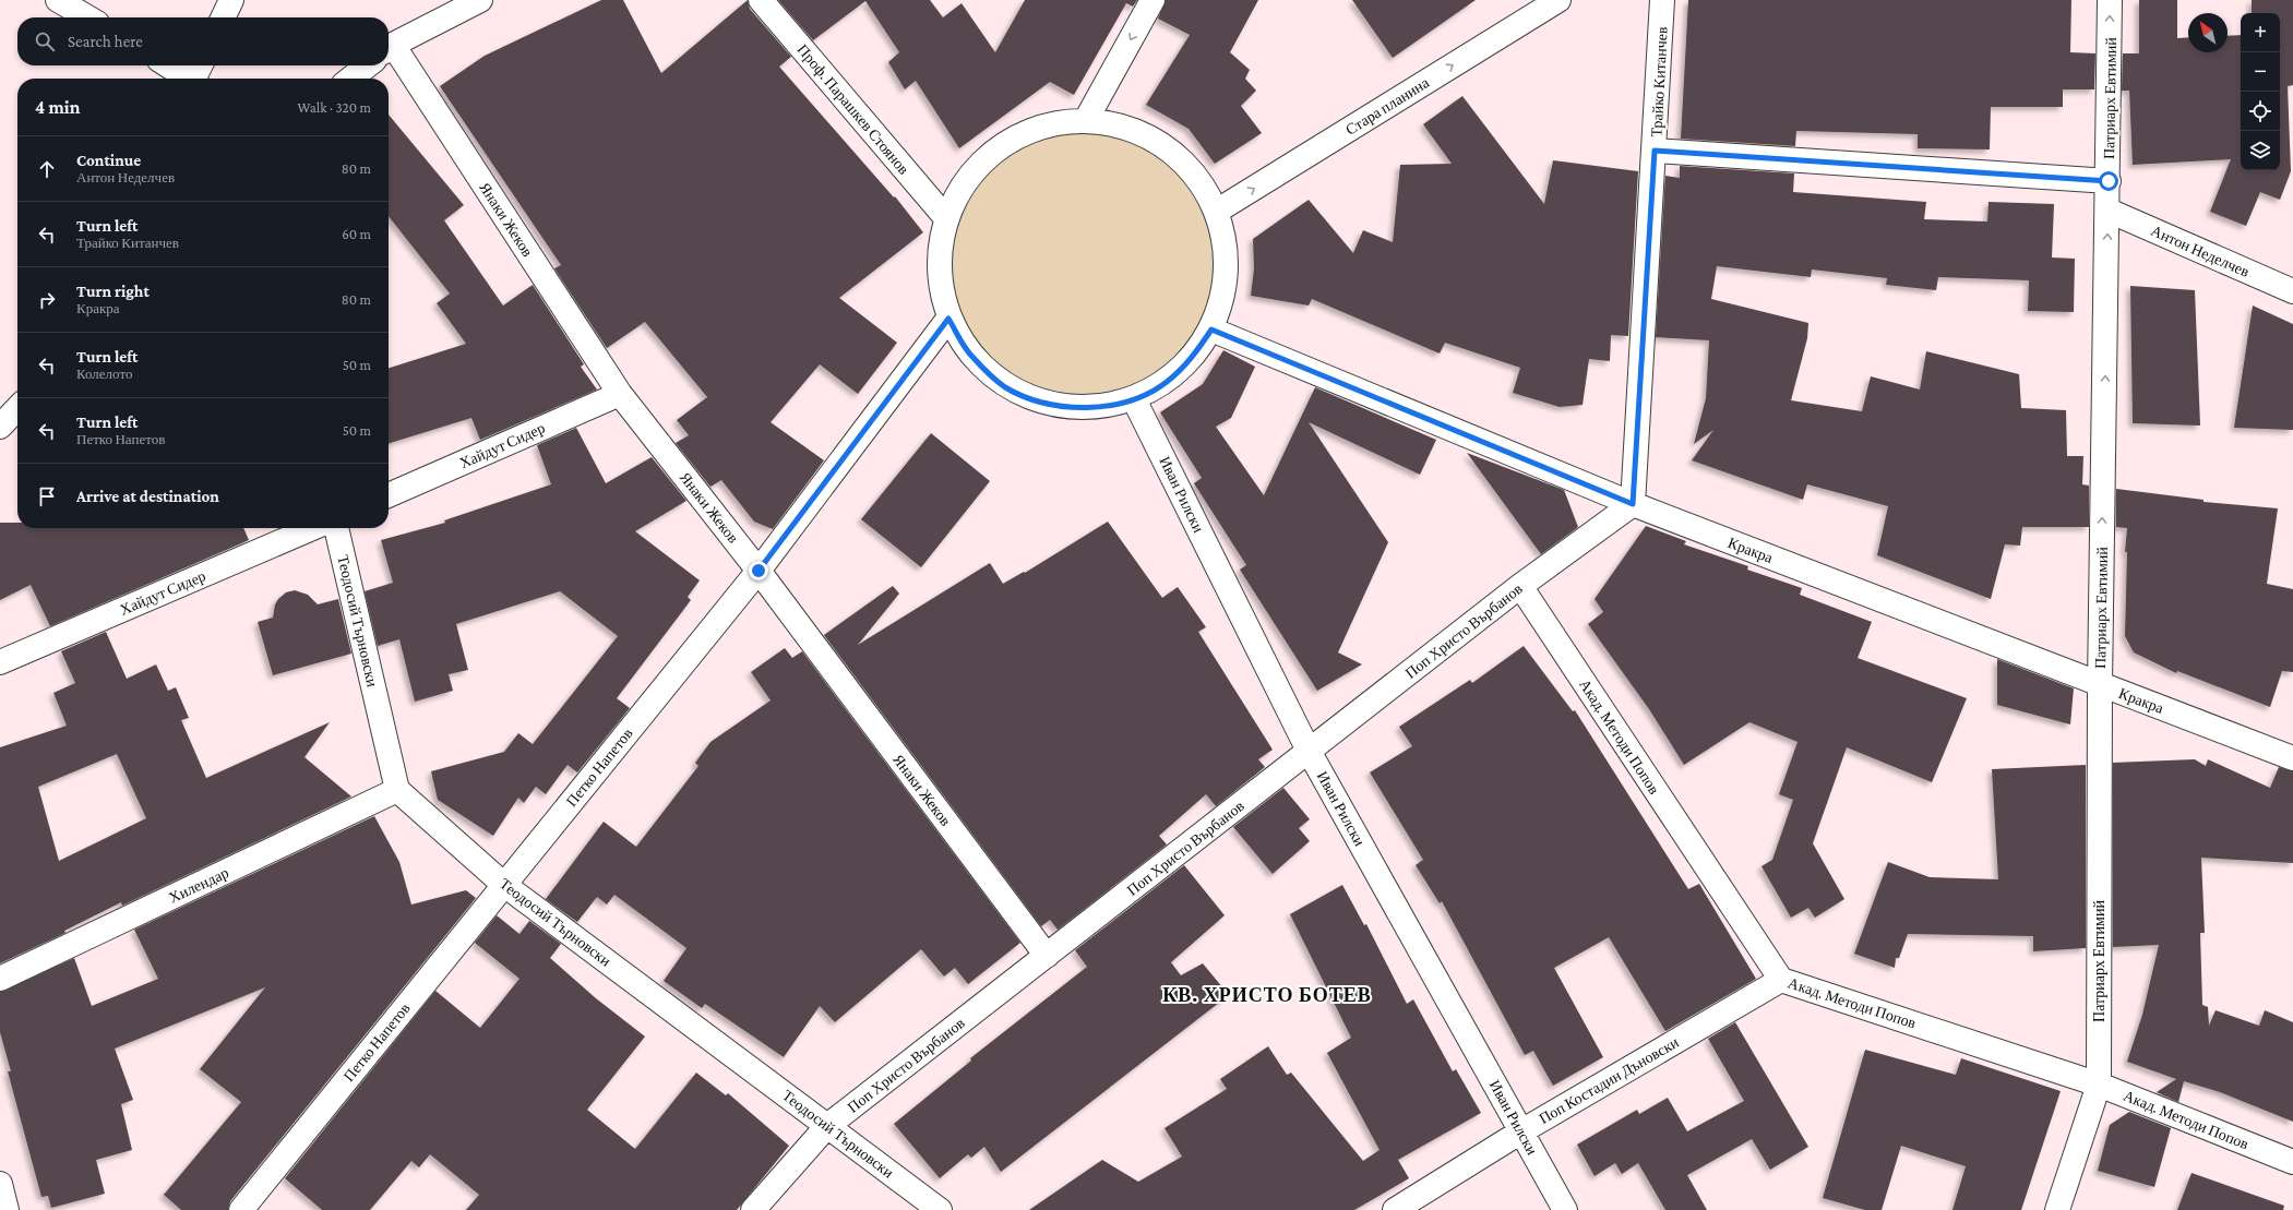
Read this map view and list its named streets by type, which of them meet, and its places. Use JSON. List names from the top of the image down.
{
  "streets": {
    "street": [
      "Трайко Китанчев",
      "Патриарх Евтимий",
      "Стара планина",
      "Проф. Парашкев Стоянов",
      "Янаки Жеков",
      "Антон Неделчев",
      "Хайдут Сидер",
      "Иван Рилски",
      "Кракра",
      "Теодосий Търновски",
      "Поп Христо Върбанов",
      "Акад. Методи Попов",
      "Петко Напетов",
      "Хилендар",
      "Поп Костадин Дъновски"
    ]
  },
  "crossings": [
    ["Трайко Китанчев", "Кракра"],
    ["Трайко Китанчев", "Поп Христо Върбанов"],
    ["Патриарх Евтимий", "Антон Неделчев"],
    ["Патриарх Евтимий", "Кракра"],
    ["Патриарх Евтимий", "Акад. Методи Попов"],
    ["Янаки Жеков", "Хайдут Сидер"],
    ["Янаки Жеков", "Поп Христо Върбанов"],
    ["Янаки Жеков", "Петко Напетов"],
    ["Иван Рилски", "Поп Христо Върбанов"],
    ["Иван Рилски", "Поп Костадин Дъновски"],
    ["Кракра", "Поп Христо Върбанов"],
    ["Теодосий Търновски", "Поп Христо Върбанов"],
    ["Теодосий Търновски", "Петко Напетов"],
    ["Теодосий Търновски", "Хилендар"],
    ["Поп Христо Върбанов", "Акад. Методи Попов"],
    ["Акад. Методи Попов", "Поп Костадин Дъновски"]
  ],
  "one_way": ["Патриарх Евтимий", "Стара планина"],
  "districts": ["КВ. ХРИСТО БОТЕВ"],
  "north": "top left",
  "page": {
    "map_buttons": ["+", "−"],
    "search": "Search here",
    "heading": ["4 min", "Walk · 320 m"],
    "list": [
      ["Continue", "Антон Неделчев", "80 m"],
      ["Turn left", "Трайко Китанчев", "60 m"],
      ["Turn right", "Кракра", "80 m"],
      ["Turn left", "Колелото", "50 m"],
      ["Turn left", "Петко Напетов", "50 m"],
      "Arrive at destination"
    ]
  }
}
